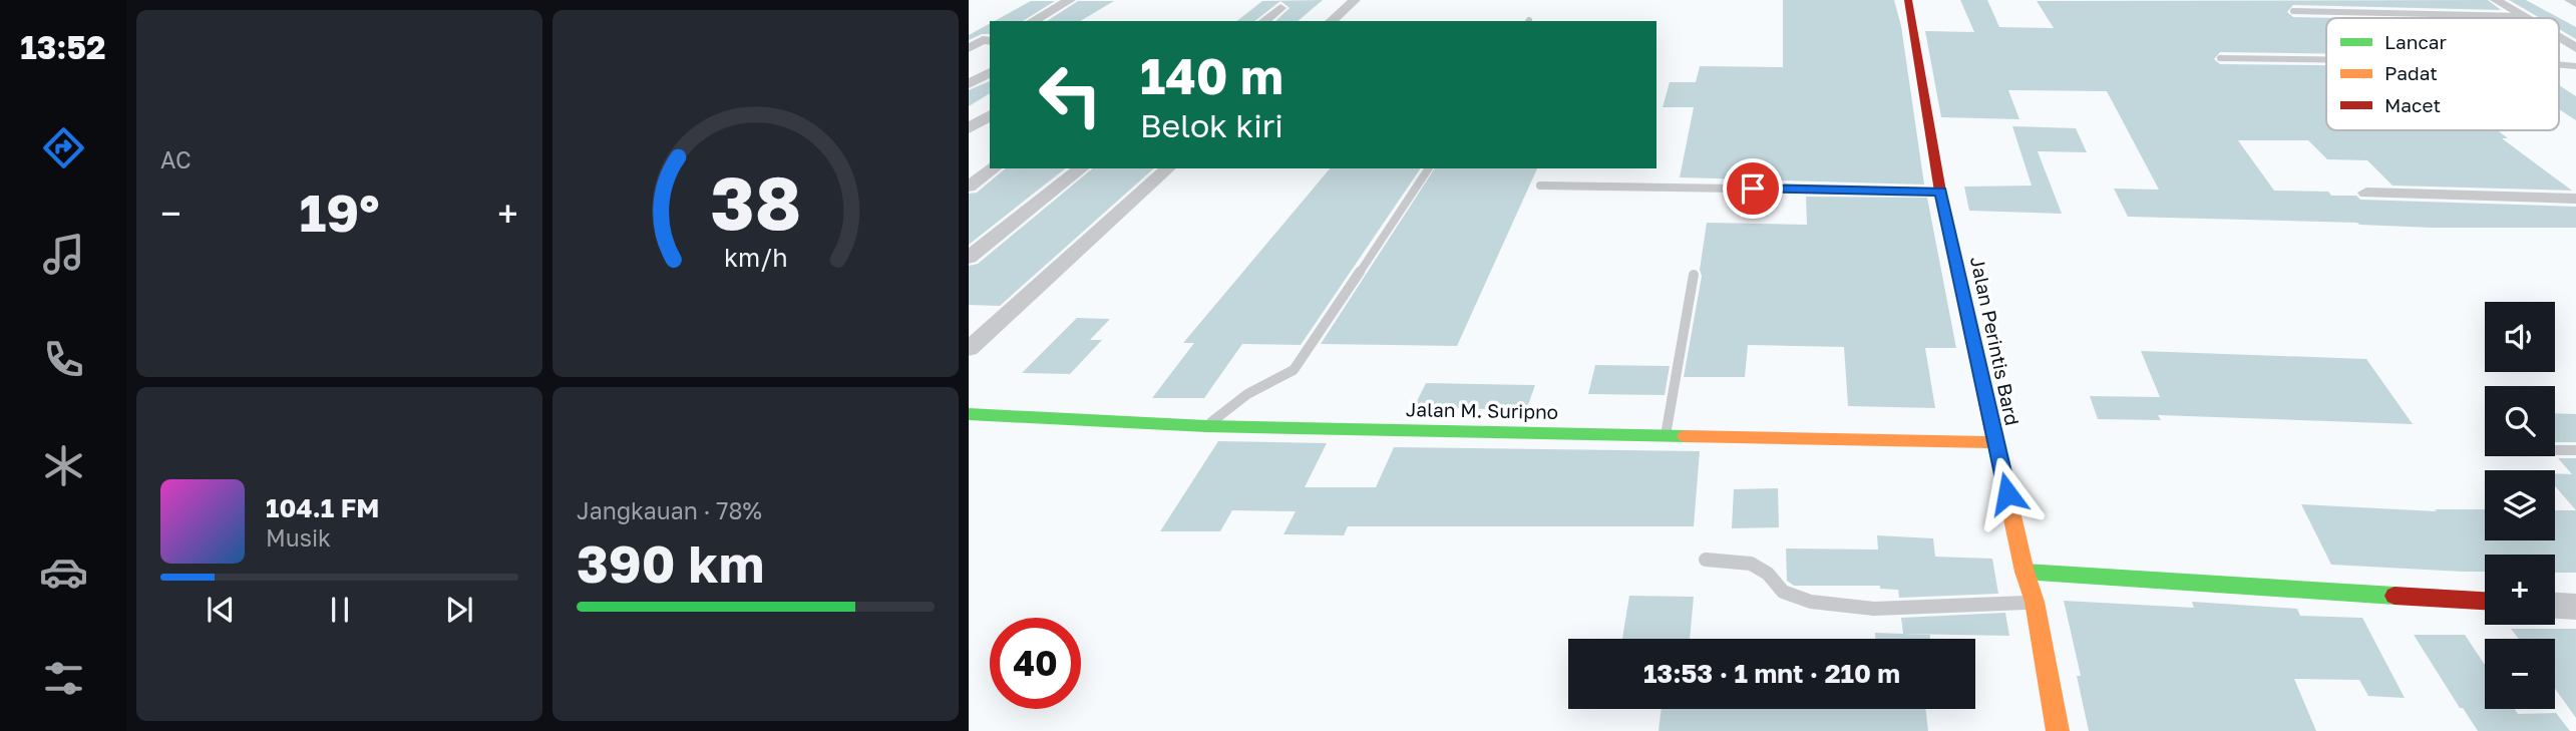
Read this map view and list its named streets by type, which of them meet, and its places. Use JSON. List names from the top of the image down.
{
  "streets": {
    "street": ["Jalan Perintis Bard", "Jalan M. Suripno"]
  },
  "crossings": [
    ["Jalan Perintis Bard", "Jalan M. Suripno"]
  ],
  "legend": ["Lancar", "Padat", "Macet"],
  "page": {
    "tabs": "13:52",
    "tile": [
      "AC",
      ["Jangkauan · 78%", "390 km"]
    ],
    "turn": ["140 m", "Belok kiri"],
    "heat": ["−", "19°", "+"],
    "map_buttons": ["+", "−"],
    "song": ["104.1 FM", "Musik"],
    "limit": "40",
    "trip": "13:53 · 1 mnt · 210 m",
    "gauge": ["38", "km/h"]
  }
}
